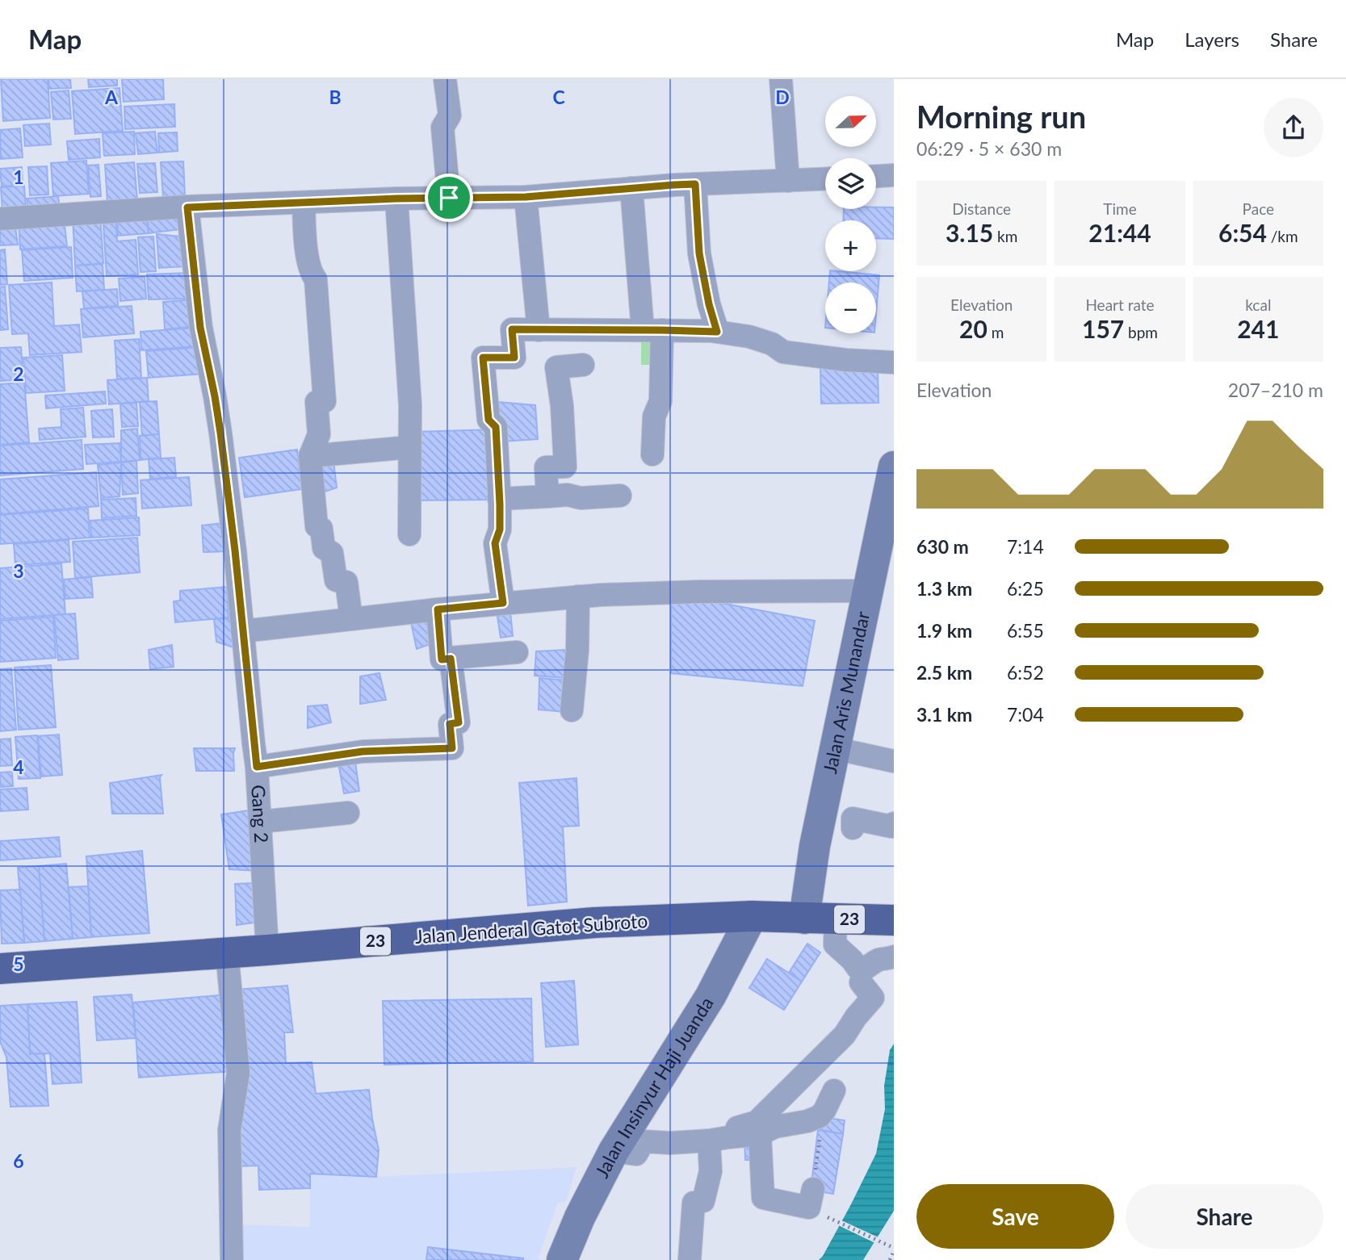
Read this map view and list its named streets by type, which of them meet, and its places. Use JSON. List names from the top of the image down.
{
  "streets": {
    "highway": ["23", "Jalan Jenderal Gatot Subroto"],
    "main road": ["Jalan Aris Munandar", "Jalan Insinyur Haji Juanda"],
    "street": ["Gang 2"]
  },
  "crossings": [
    ["Jalan Aris Munandar", "Jalan Jenderal Gatot Subroto"],
    ["Gang 2", "Jalan Jenderal Gatot Subroto"],
    ["Jalan Jenderal Gatot Subroto", "Jalan Insinyur Haji Juanda"]
  ],
  "north": "right",
  "page": {
    "header": "Map",
    "nav": ["Map", "Layers", "Share"],
    "heading": ["Morning run", "06:29 · 5 × 630 m"],
    "map_buttons": ["+", "−"],
    "stats": [
      ["Distance", "3.15 km"],
      ["Time", "21:44"],
      ["Pace", "6:54 /km"],
      ["Elevation", "20 m"],
      ["Heart rate", "157 bpm"],
      ["kcal", "241"]
    ],
    "chart": ["Elevation", "207–210 m"],
    "list": [
      {
        "name": "630 m",
        "note": "7:14"
      },
      {
        "name": "1.3 km",
        "note": "6:25"
      },
      {
        "name": "1.9 km",
        "note": "6:55"
      },
      {
        "name": "2.5 km",
        "note": "6:52"
      },
      {
        "name": "3.1 km",
        "note": "7:04"
      }
    ],
    "buttons": ["Save", "Share"]
  },
  "grid": {
    "columns": [
      "A",
      "B",
      "C",
      "D"
    ],
    "rows": [
      "1",
      "2",
      "3",
      "4",
      "5",
      "6"
    ]
  }
}
